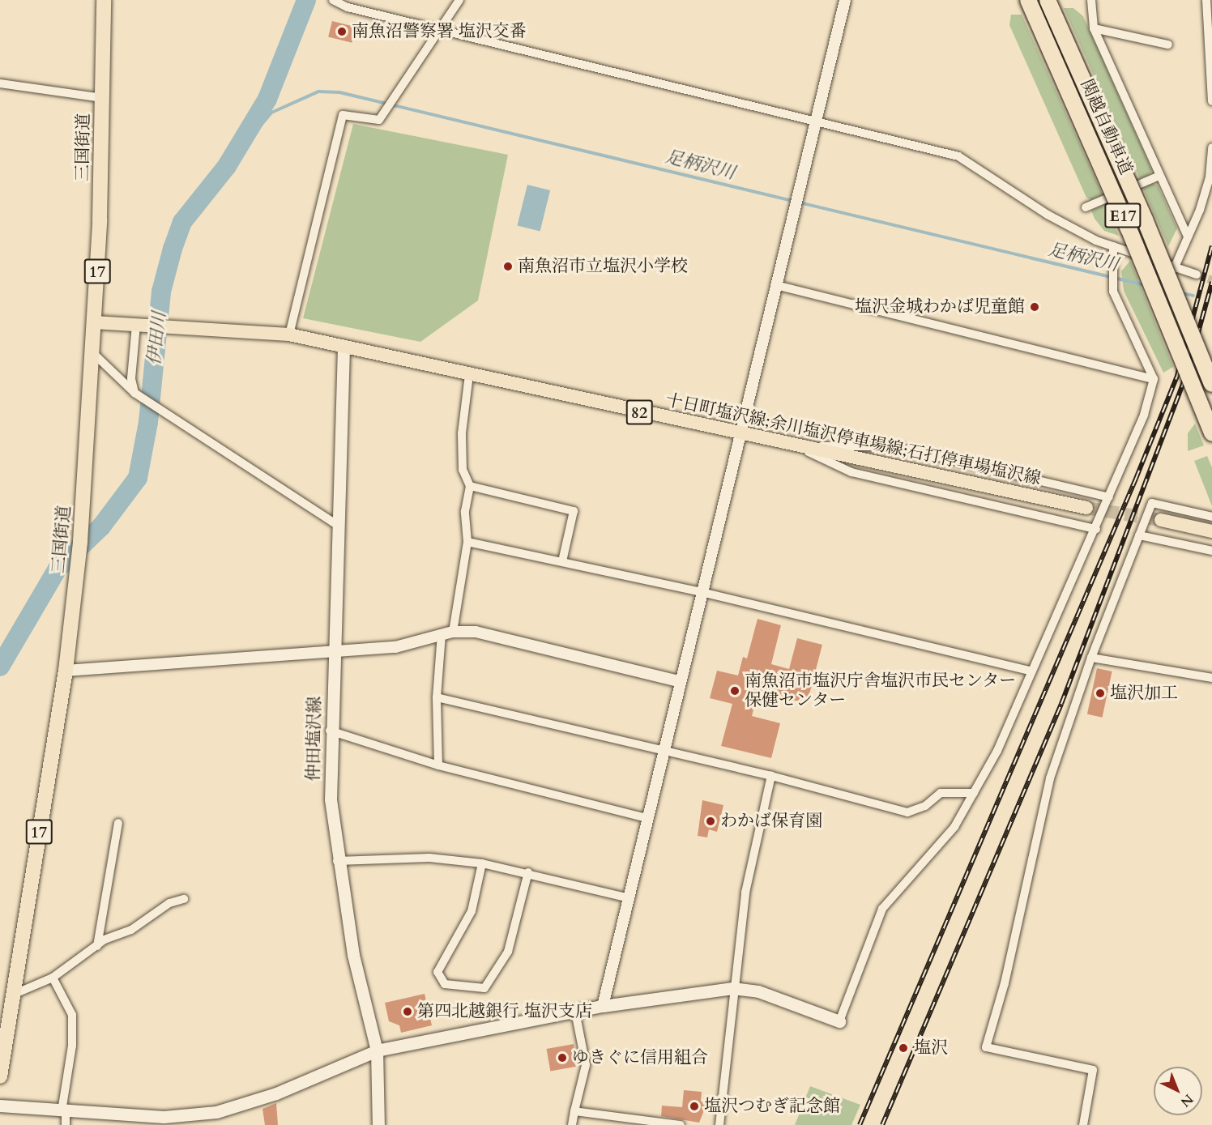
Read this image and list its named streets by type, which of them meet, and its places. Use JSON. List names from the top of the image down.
{
  "streets": {
    "highway": [
      "関越自動車道",
      "三国街道",
      "E17",
      "17"
    ],
    "main road": ["82", "十日町塩沢線;余川塩沢停車場線;石打停車場塩沢線", "仲田塩沢線"]
  },
  "crossings": [
    ["三国街道", "十日町塩沢線;余川塩沢停車場線;石打停車場塩沢線"],
    ["十日町塩沢線;余川塩沢停車場線;石打停車場塩沢線", "仲田塩沢線"]
  ],
  "water": ["足柄沢川", "伊田川"],
  "places": [
    "南魚沼警察署 塩沢交番",
    "南魚沼市立塩沢小学校",
    "塩沢金城わかば児童館",
    "南魚沼市塩沢庁舎塩沢市民センター 保健センター",
    "塩沢加工",
    "わかば保育園",
    "第四北越銀行 塩沢支店",
    "塩沢",
    "ゆきぐに信用組合",
    "塩沢つむぎ記念館"
  ],
  "north": "bottom right"
}
